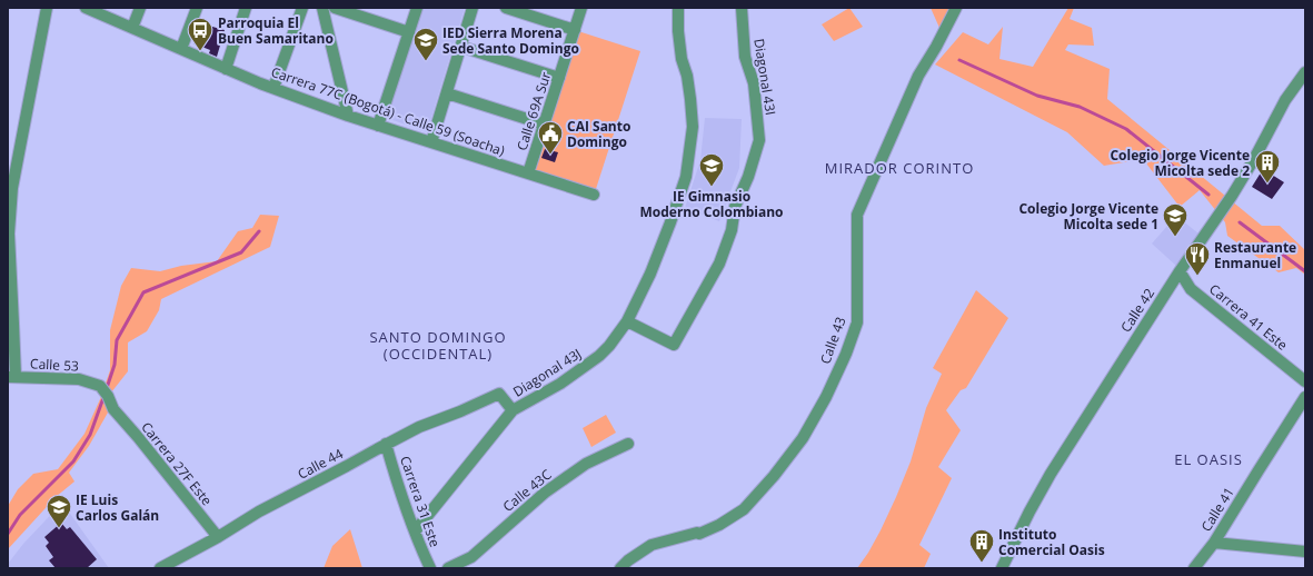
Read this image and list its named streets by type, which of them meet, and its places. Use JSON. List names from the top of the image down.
{
  "streets": {
    "street": [
      "Diagonal 43I",
      "Carrera 77C (Bogotá) - Calle 59 (Soacha)",
      "Calle 69A Sur",
      "Calle 42",
      "Carrera 41 Este",
      "Calle 43",
      "Calle 53",
      "Diagonal 43J",
      "Carrera 27F Este",
      "Calle 44",
      "Calle 43C",
      "Carrera 31 Este",
      "Calle 41"
    ]
  },
  "crossings": [
    ["Diagonal 43I", "Diagonal 43J"],
    ["Carrera 77C (Bogotá) - Calle 59 (Soacha)", "Calle 69A Sur"],
    ["Calle 42", "Carrera 41 Este"],
    ["Calle 53", "Carrera 27F Este"],
    ["Diagonal 43J", "Calle 44"],
    ["Diagonal 43J", "Carrera 31 Este"],
    ["Carrera 27F Este", "Calle 44"],
    ["Calle 44", "Carrera 31 Este"]
  ],
  "districts": ["MIRADOR CORINTO", "SANTO DOMINGO (OCCIDENTAL)", "EL OASIS"],
  "places": {
    "bus stop": ["Parroquia El Buen Samaritano"],
    "school or university": [
      "IED Sierra Morena Sede Santo Domingo",
      "IE Gimnasio Moderno Colombiano",
      "Colegio Jorge Vicente Micolta sede 1",
      "IE Luis Carlos Galán"
    ],
    "public building": ["CAI Santo Domingo"],
    "building": ["Colegio Jorge Vicente Micolta sede 2", "Instituto Comercial Oasis"],
    "restaurant": ["Restaurante Enmanuel"]
  }
}
